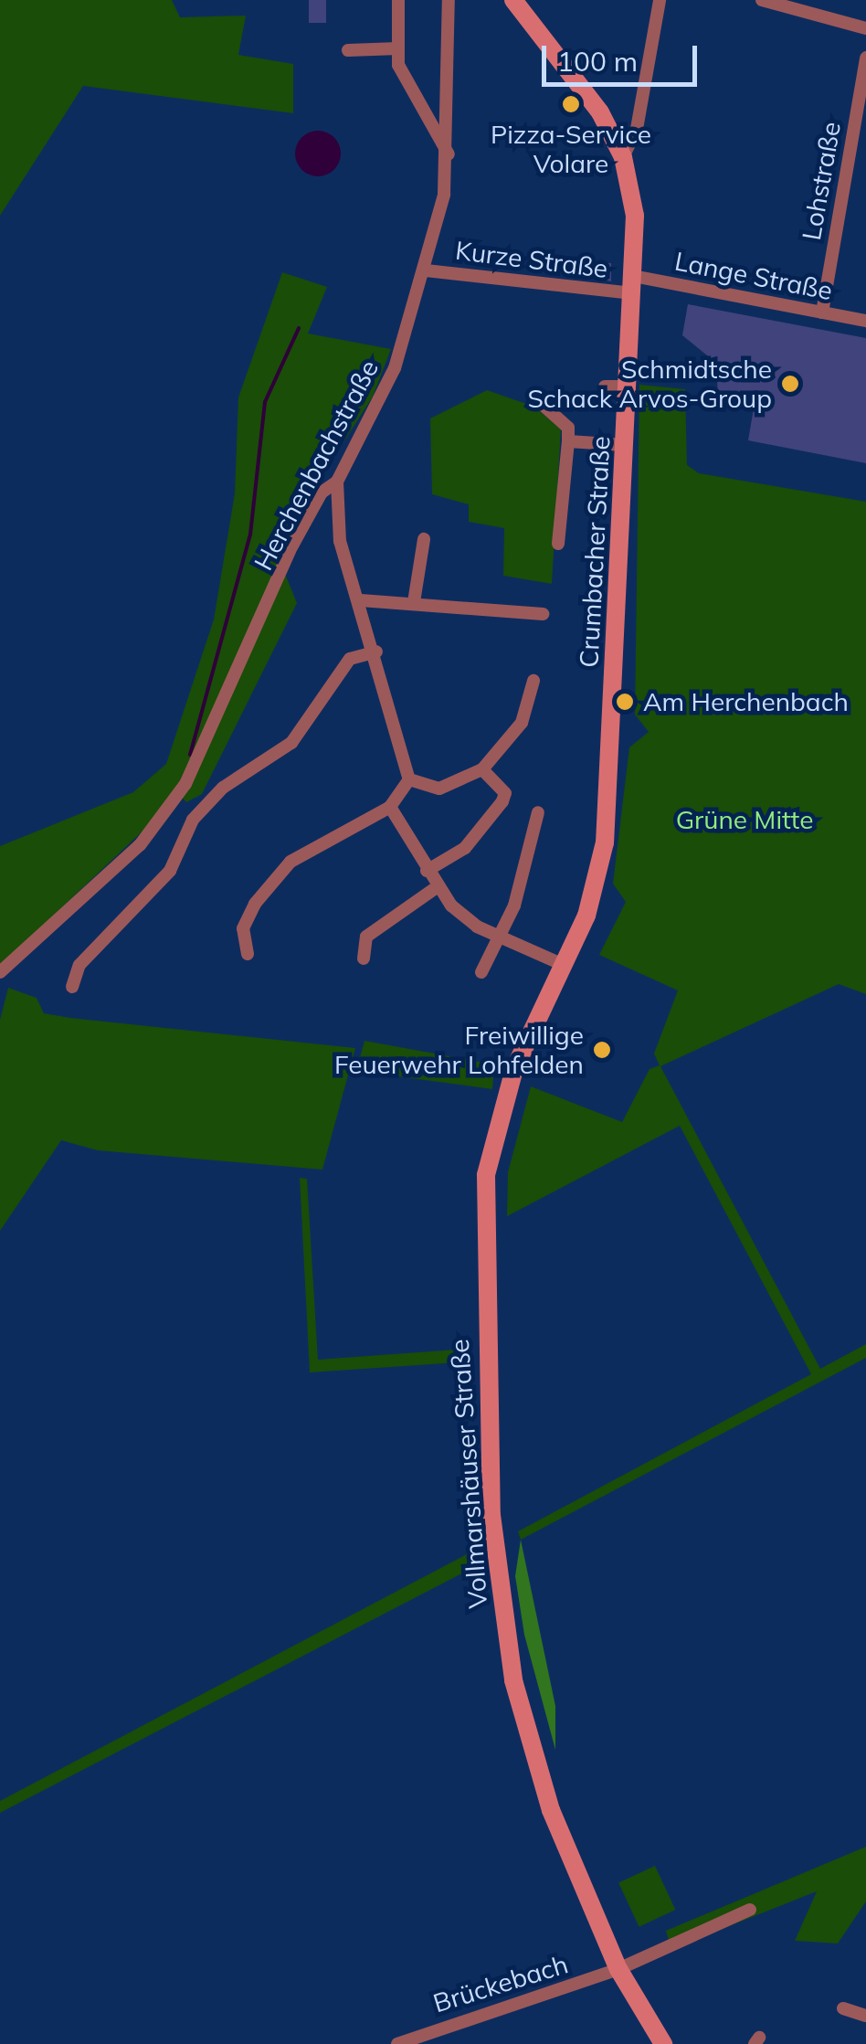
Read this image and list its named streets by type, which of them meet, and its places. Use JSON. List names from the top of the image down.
{
  "streets": {
    "main road": ["Crumbacher Straße", "Vollmarshäuser Straße"],
    "street": [
      "Lohstraße",
      "Kurze Straße",
      "Lange Straße",
      "Herchenbachstraße",
      "Brückebach"
    ]
  },
  "crossings": [
    ["Lohstraße", "Lange Straße"],
    ["Kurze Straße", "Lange Straße"],
    ["Kurze Straße", "Herchenbachstraße"],
    ["Kurze Straße", "Crumbacher Straße"],
    ["Lange Straße", "Crumbacher Straße"],
    ["Crumbacher Straße", "Vollmarshäuser Straße"],
    ["Vollmarshäuser Straße", "Brückebach"]
  ],
  "parks": ["Grüne Mitte"],
  "places": [
    "Pizza-Service Volare",
    "Schmidtsche Schack Arvos-Group",
    "Am Herchenbach",
    "Freiwillige Feuerwehr Lohfelden"
  ],
  "scale_bar": "100 m"
}
